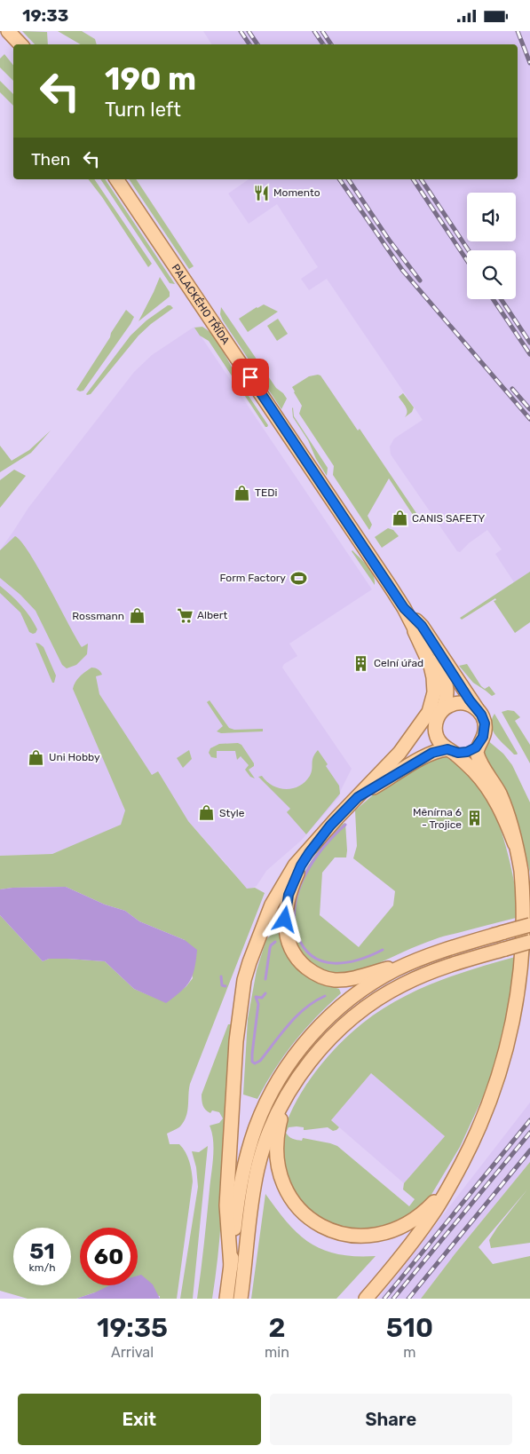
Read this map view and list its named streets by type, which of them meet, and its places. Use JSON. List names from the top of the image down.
{
  "streets": {
    "main road": ["PALACKÉHO TŘÍDA"]
  },
  "places": {
    "restaurant": ["Momento"],
    "shop": [
      "TEDi",
      "CANIS SAFETY",
      "Rossmann",
      "Uni Hobby",
      "Style"
    ],
    "sports": ["Form Factory"],
    "supermarket": ["Albert"],
    "building": ["Celní úřad", "Měnírna 6 - Trojice"]
  },
  "page": {
    "status": "19:33",
    "turn": ["190 m", "Turn left"],
    "then": "Then",
    "speed": "51 km/h",
    "limit": "60",
    "eta": [
      "19:35",
      "Arrival",
      "2",
      "min",
      "510",
      "m"
    ],
    "buttons": ["Exit", "Share"]
  }
}
